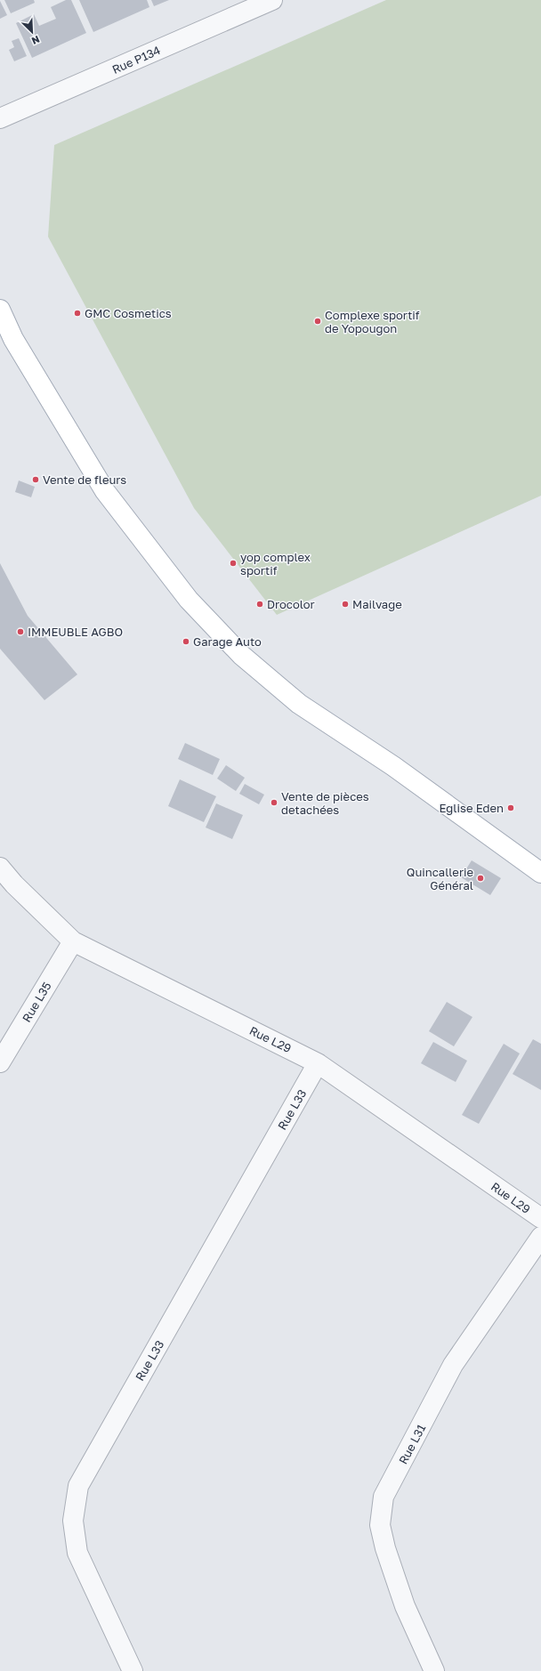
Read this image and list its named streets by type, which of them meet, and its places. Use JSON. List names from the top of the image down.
{
  "streets": {
    "street": [
      "Rue P134",
      "Rue L35",
      "Rue L29",
      "Rue L33",
      "Rue L31"
    ]
  },
  "crossings": [
    ["Rue L35", "Rue L29"],
    ["Rue L29", "Rue L33"]
  ],
  "places": [
    "GMC Cosmetics",
    "Complexe sportif de Yopougon",
    "Vente de fleurs",
    "yop complex sportif",
    "Drocolor",
    "Mailvage",
    "IMMEUBLE AGBO",
    "Garage Auto",
    "Vente de pièces detachées",
    "Eglise Eden",
    "Quincallerie Général"
  ],
  "north": "bottom right"
}
